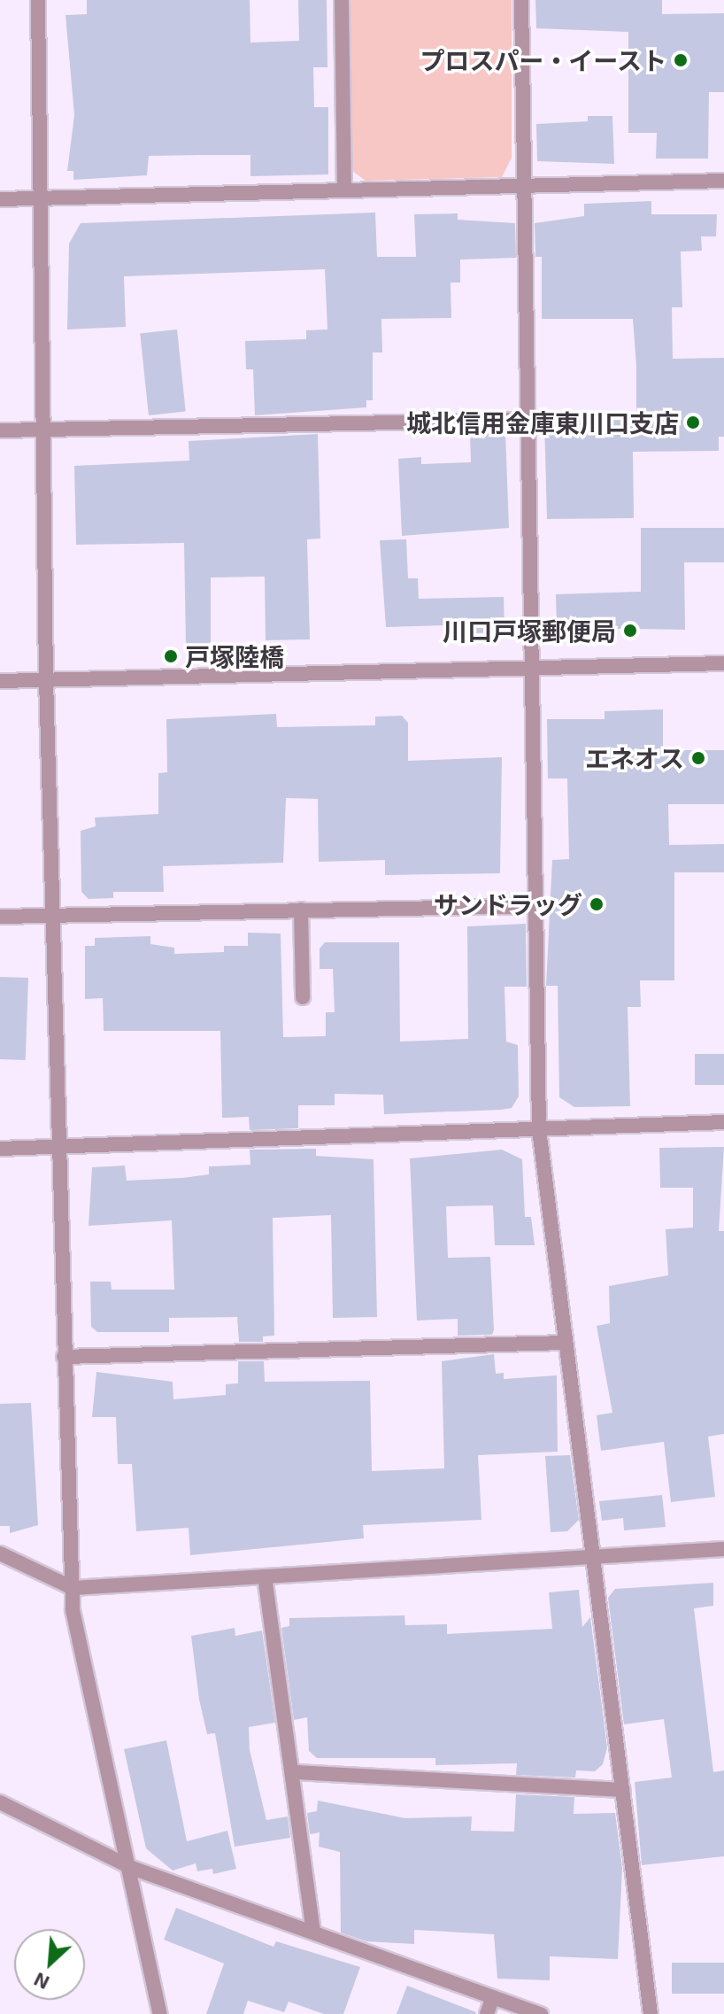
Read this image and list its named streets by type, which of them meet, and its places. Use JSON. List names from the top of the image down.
{
  "places": [
    "プロスパー・イースト",
    "城北信用金庫東川口支店",
    "川口戸塚郵便局",
    "戸塚陸橋",
    "エネオス",
    "サンドラッグ"
  ],
  "north": "bottom left"
}
